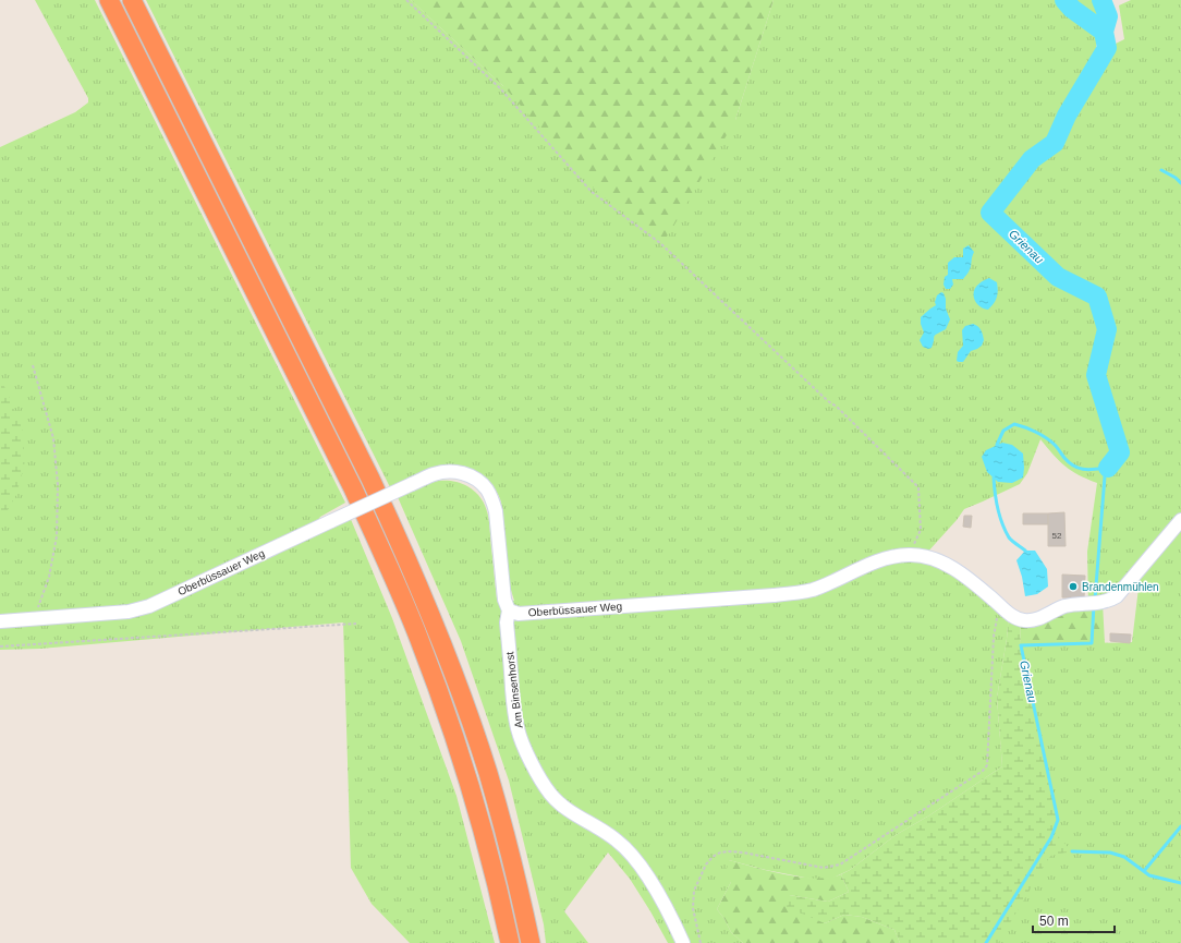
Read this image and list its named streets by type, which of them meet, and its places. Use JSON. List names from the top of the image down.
{
  "streets": {
    "street": ["Oberbüssauer Weg", "Am Binsenhorst"]
  },
  "crossings": [
    ["Oberbüssauer Weg", "Am Binsenhorst"]
  ],
  "water": ["Grienau"],
  "places": ["Brandenmühlen"],
  "house_numbers": ["52"],
  "scale_bar": "50 m"
}
